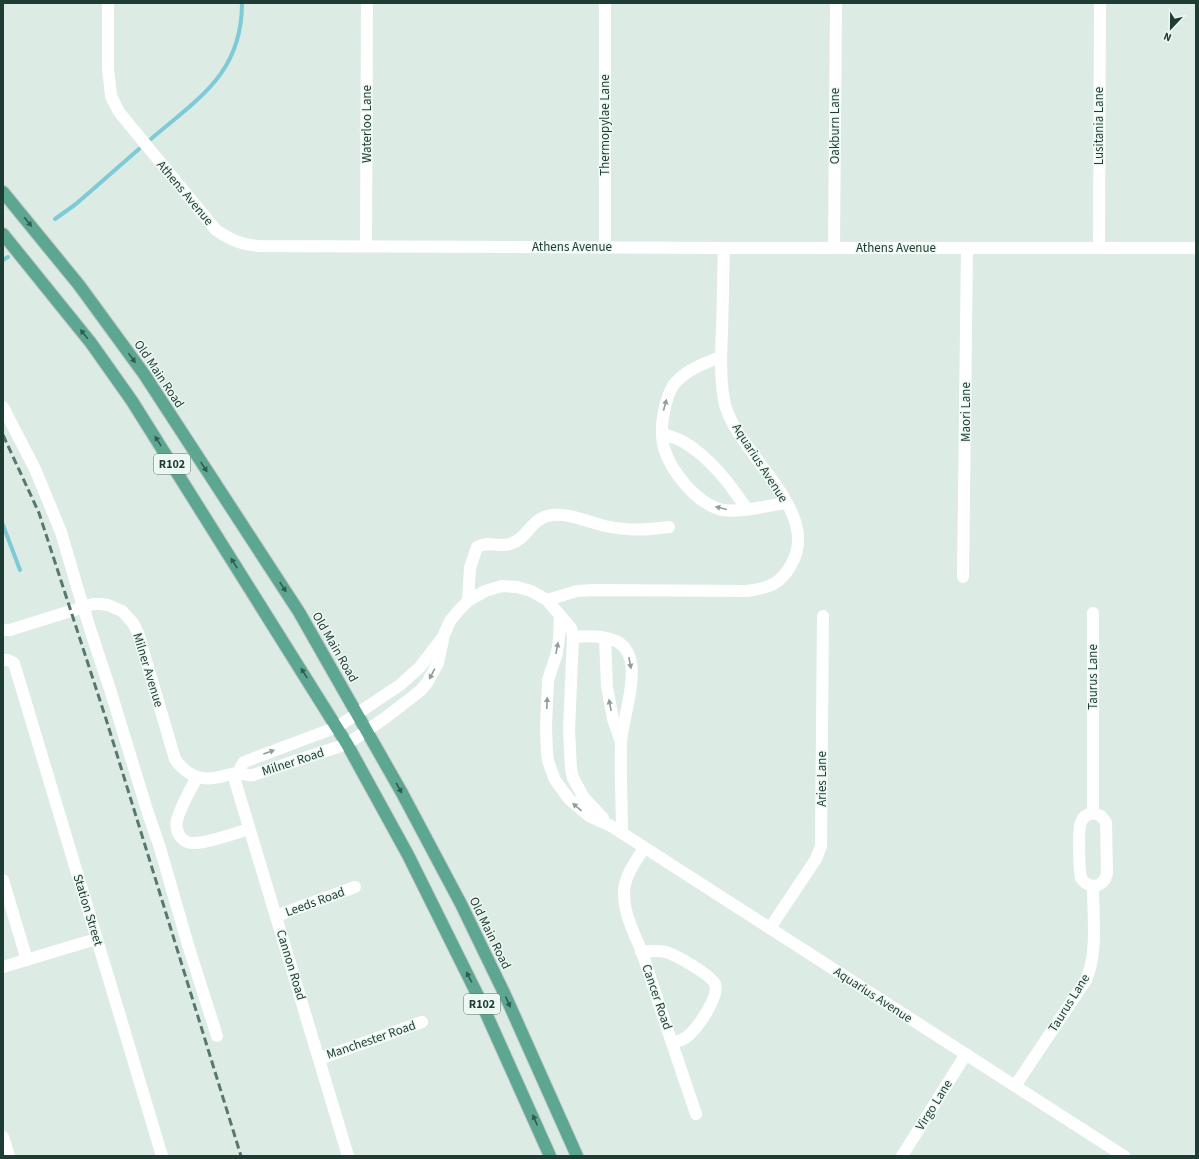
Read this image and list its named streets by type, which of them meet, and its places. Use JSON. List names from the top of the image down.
{
  "streets": {
    "main road": ["Old Main Road", "R102"],
    "street": [
      "Waterloo Lane",
      "Thermopylae Lane",
      "Oakburn Lane",
      "Lusitania Lane",
      "Athens Avenue",
      "Maori Lane",
      "Aquarius Avenue",
      "Milner Avenue",
      "Taurus Lane",
      "Milner Road",
      "Aries Lane",
      "Leeds Road",
      "Station Street",
      "Cannon Road",
      "Cancer Road",
      "Manchester Road",
      "Virgo Lane"
    ]
  },
  "crossings": [
    ["Waterloo Lane", "Athens Avenue"],
    ["Thermopylae Lane", "Athens Avenue"],
    ["Oakburn Lane", "Athens Avenue"],
    ["Lusitania Lane", "Athens Avenue"],
    ["Athens Avenue", "Maori Lane"],
    ["Athens Avenue", "Aquarius Avenue"],
    ["Old Main Road", "Aquarius Avenue"],
    ["Old Main Road", "Milner Road"],
    ["Aquarius Avenue", "Taurus Lane"],
    ["Aquarius Avenue", "Milner Road"],
    ["Aquarius Avenue", "Aries Lane"],
    ["Aquarius Avenue", "Cancer Road"],
    ["Aquarius Avenue", "Virgo Lane"],
    ["R102", "Milner Road"],
    ["Milner Road", "Cannon Road"],
    ["Leeds Road", "Cannon Road"],
    ["Cannon Road", "Manchester Road"]
  ],
  "north": "bottom"
}
